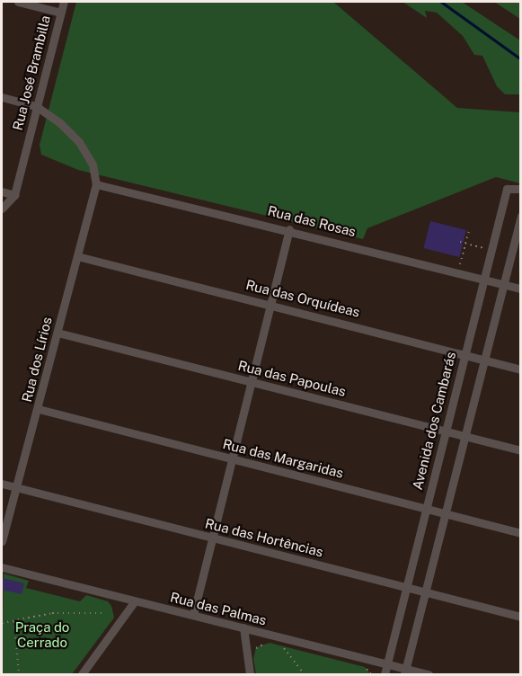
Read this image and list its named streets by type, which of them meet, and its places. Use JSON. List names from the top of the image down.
{
  "streets": {
    "street": [
      "Rua José Brambilla",
      "Rua das Rosas",
      "Rua das Orquídeas",
      "Rua dos Lírios",
      "Rua das Papoulas",
      "Avenida dos Cambarás",
      "Rua das Margaridas",
      "Rua das Hortências",
      "Rua das Palmas"
    ]
  },
  "crossings": [
    ["Rua das Rosas", "Rua dos Lírios"],
    ["Rua das Rosas", "Avenida dos Cambarás"],
    ["Rua das Orquídeas", "Rua dos Lírios"],
    ["Rua das Orquídeas", "Avenida dos Cambarás"],
    ["Rua dos Lírios", "Rua das Papoulas"],
    ["Rua dos Lírios", "Rua das Margaridas"],
    ["Rua dos Lírios", "Rua das Hortências"],
    ["Rua das Papoulas", "Avenida dos Cambarás"],
    ["Avenida dos Cambarás", "Rua das Margaridas"],
    ["Avenida dos Cambarás", "Rua das Hortências"],
    ["Avenida dos Cambarás", "Rua das Palmas"]
  ],
  "parks": ["Praça do Cerrado"]
}
